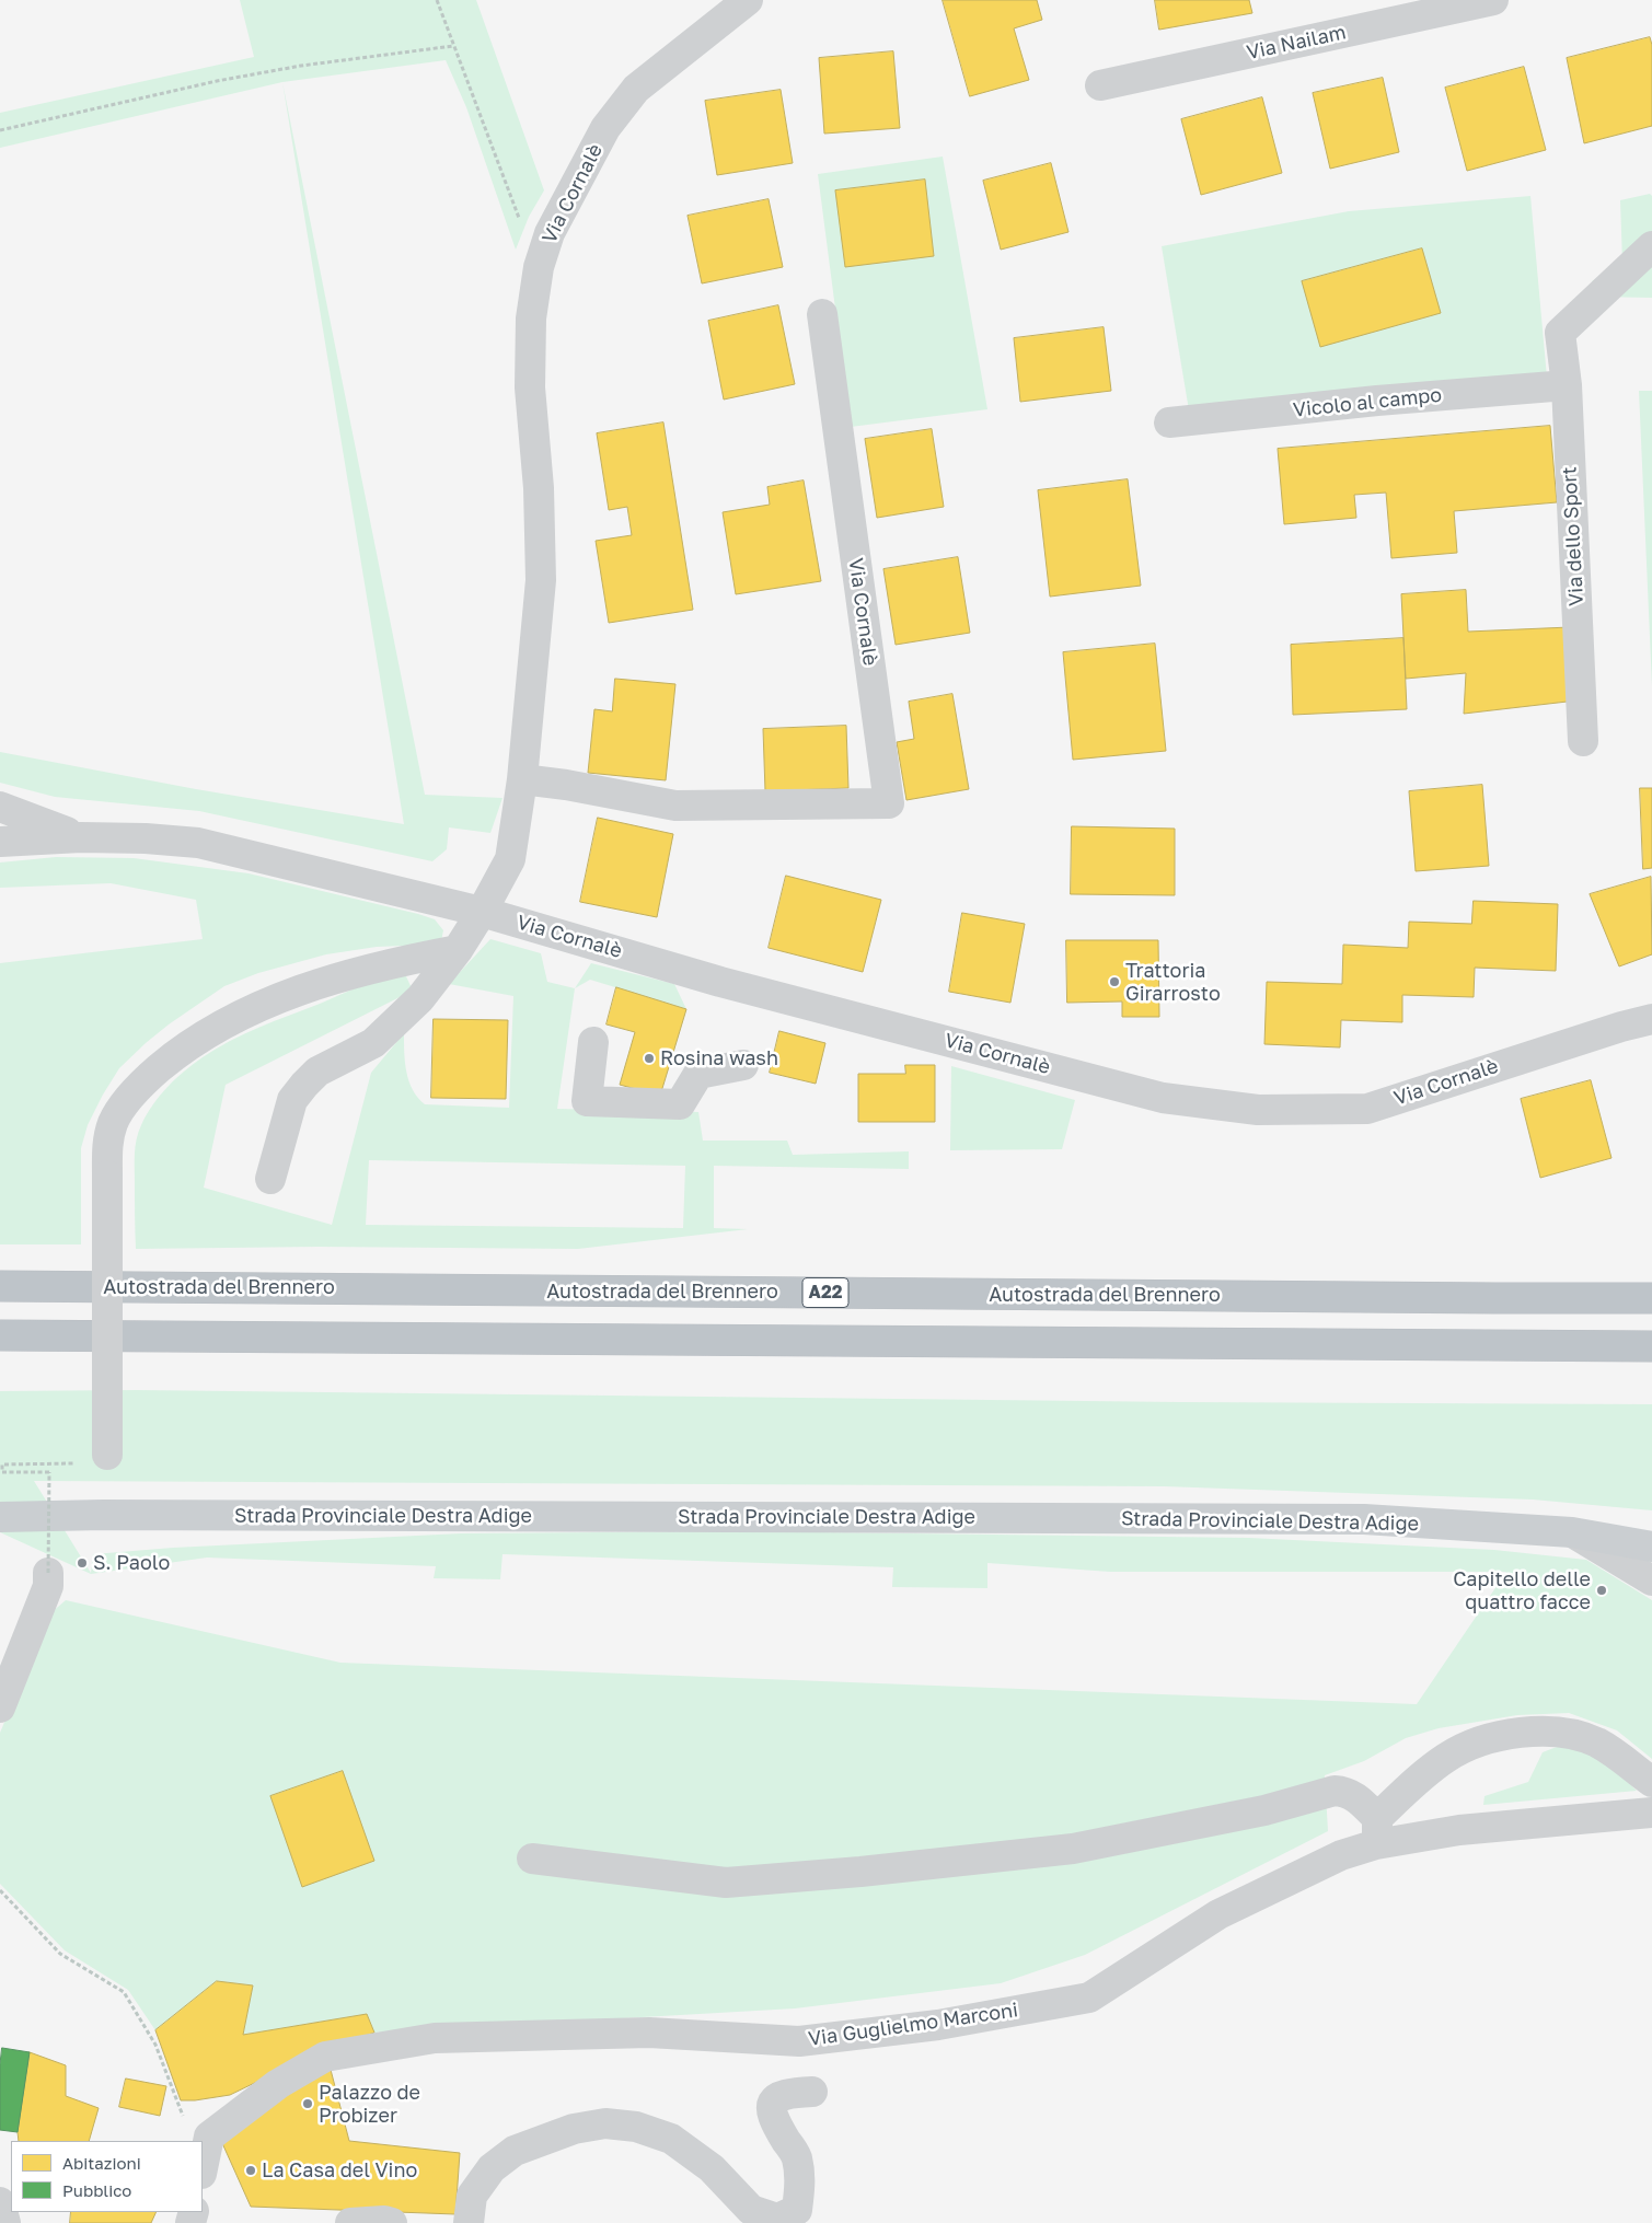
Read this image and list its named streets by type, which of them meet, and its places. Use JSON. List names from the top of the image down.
{
  "streets": {
    "highway": ["Autostrada del Brennero", "A22"],
    "main road": ["Strada Provinciale Destra Adige"],
    "street": [
      "Via Nailam",
      "Via Cornalè",
      "Vicolo al campo",
      "Via dello Sport",
      "Via Guglielmo Marconi"
    ]
  },
  "crossings": [
    ["Vicolo al campo", "Via dello Sport"]
  ],
  "places": [
    "Trattoria Girarrosto",
    "Rosina wash",
    "S. Paolo",
    "Capitello delle quattro facce",
    "Palazzo de Probizer",
    "La Casa del Vino"
  ],
  "legend": ["Abitazioni", "Pubblico"]
}
